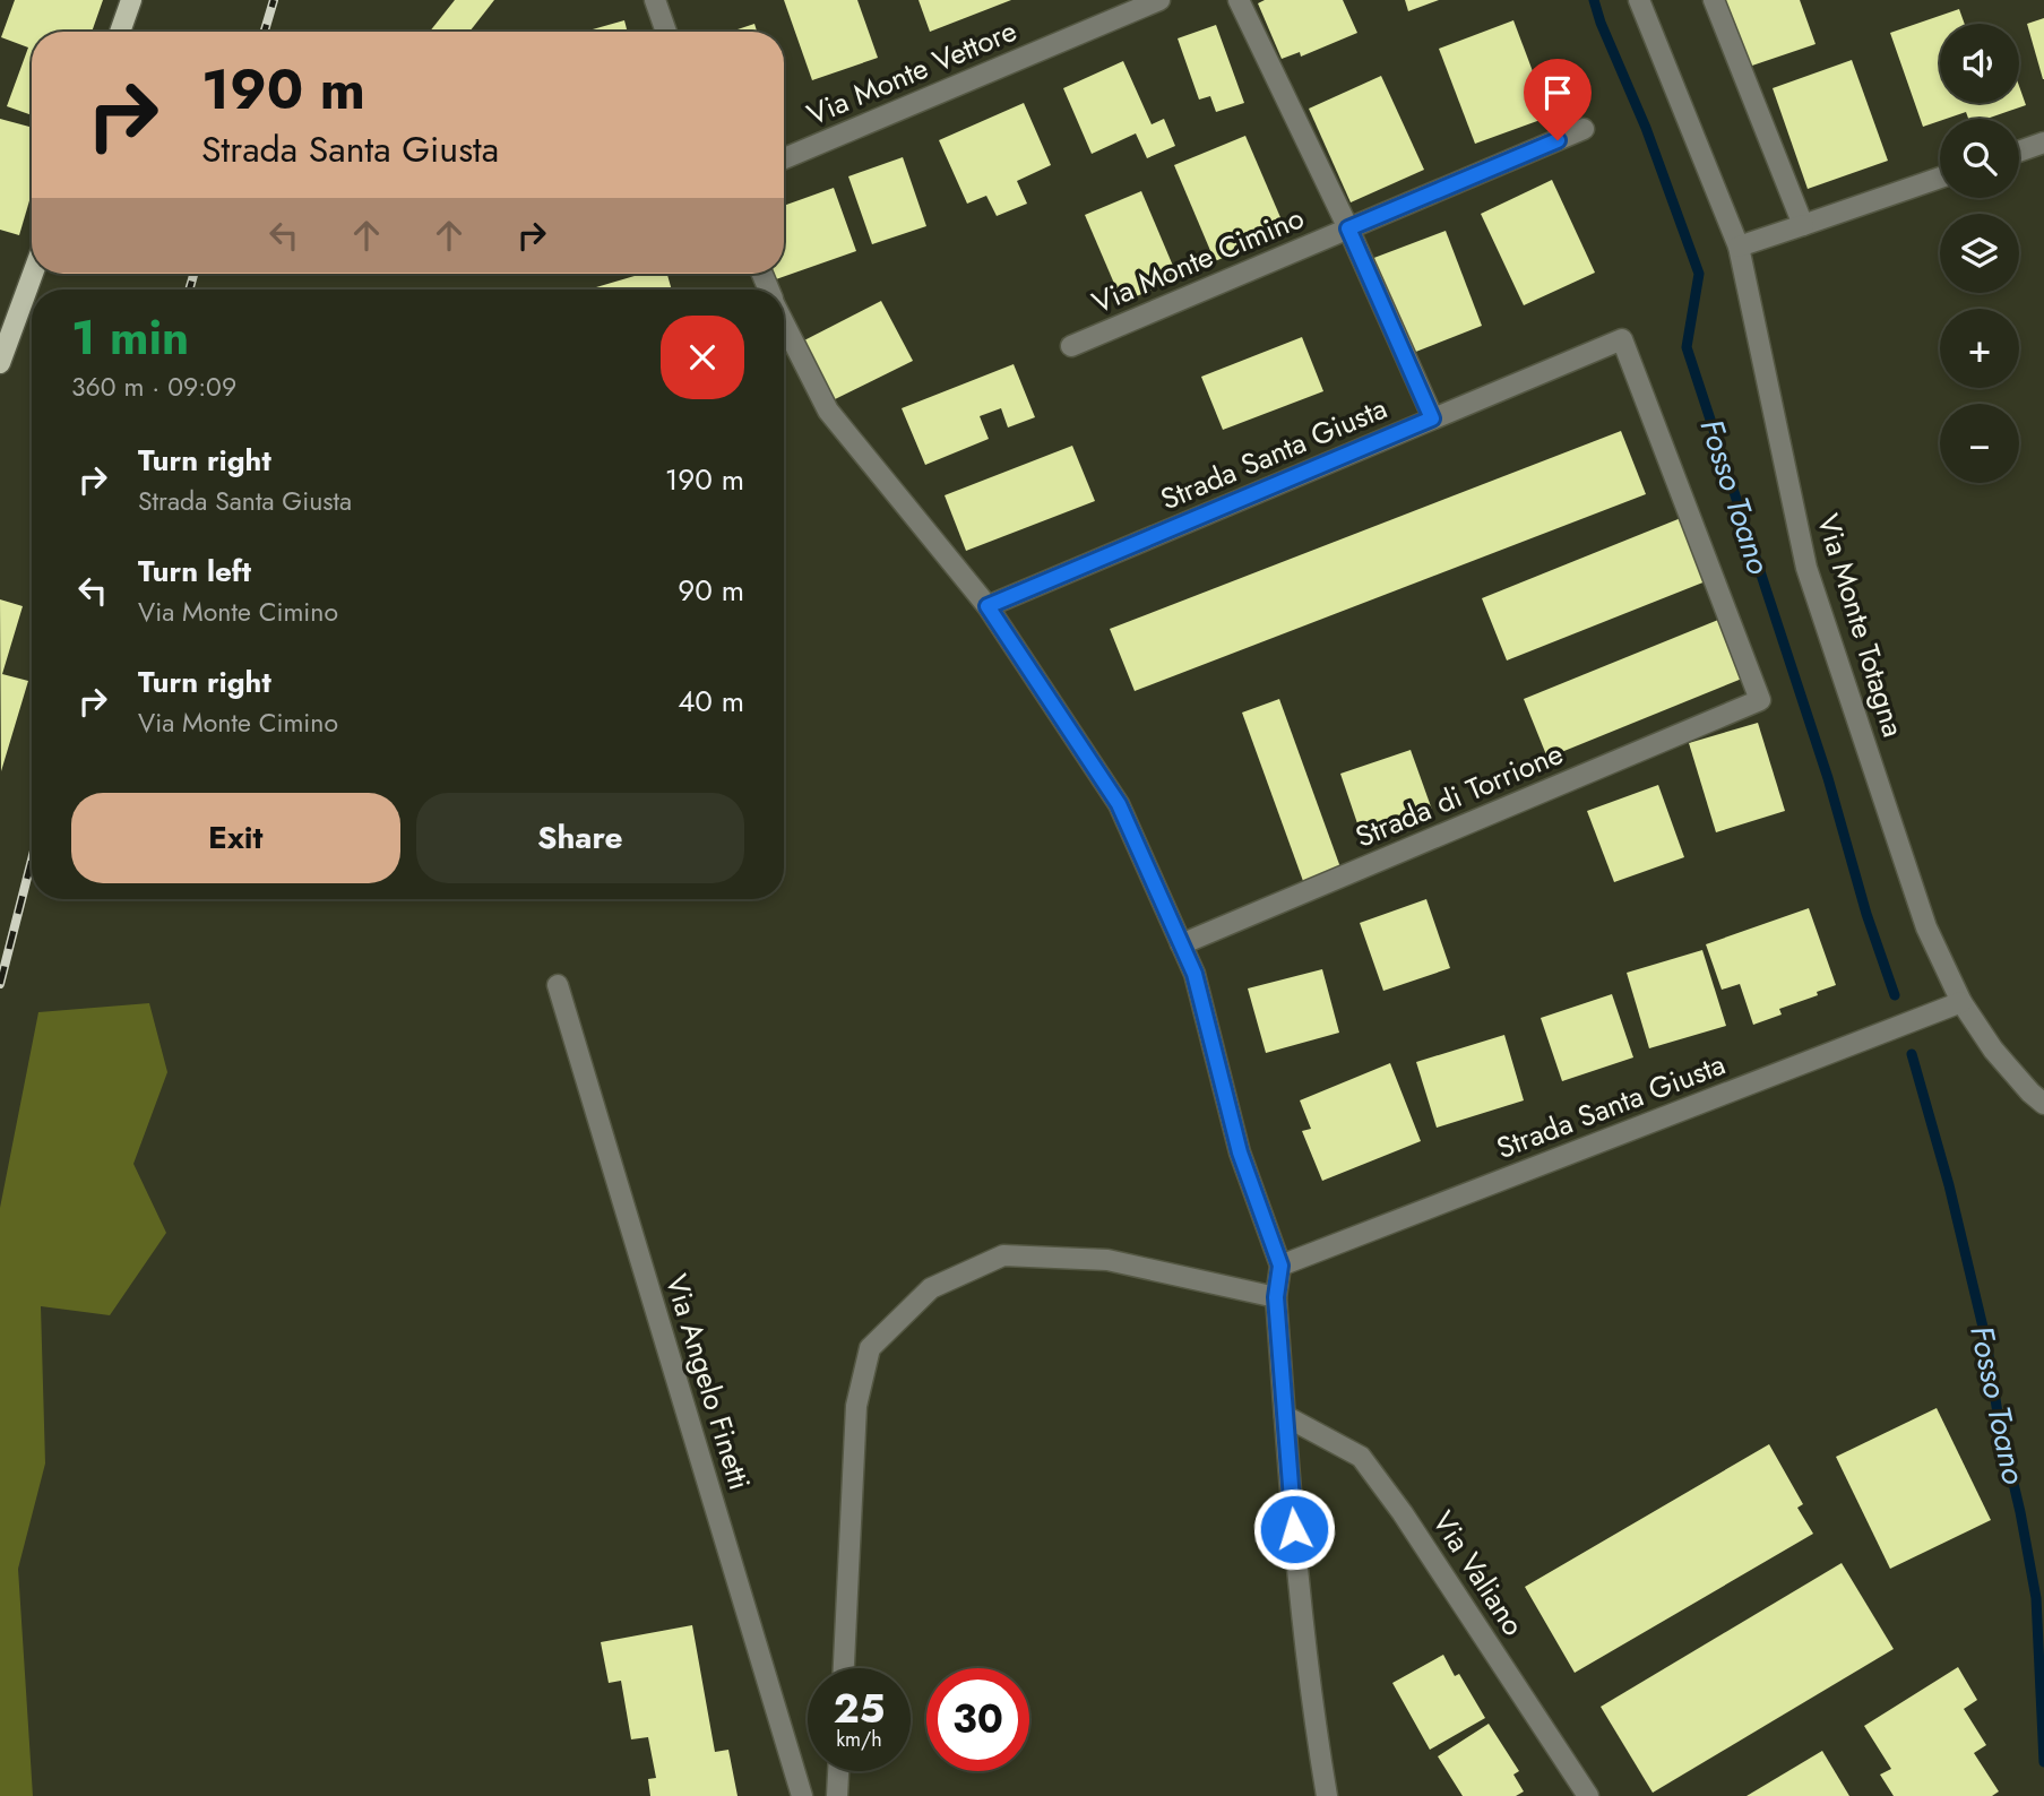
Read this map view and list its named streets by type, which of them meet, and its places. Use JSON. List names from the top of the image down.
{
  "streets": {
    "street": [
      "Via Monte Vettore",
      "Via Monte Cimino",
      "Strada Santa Giusta",
      "Via Monte Totagna",
      "Strada di Torrione",
      "Via Angelo Finetti",
      "Via Valiano"
    ]
  },
  "crossings": [
    ["Via Monte Cimino", "Strada Santa Giusta"],
    ["Strada Santa Giusta", "Via Monte Totagna"],
    ["Strada Santa Giusta", "Strada di Torrione"]
  ],
  "water": ["Fosso Toano"],
  "page": {
    "map_buttons": ["+", "−"],
    "turn": ["190 m", "Strada Santa Giusta"],
    "heading": ["1 min", "360 m · 09:09"],
    "list": [
      {
        "name": "Turn right",
        "note": "Strada Santa Giusta",
        "value": "190 m"
      },
      {
        "name": "Turn left",
        "note": "Via Monte Cimino",
        "value": "90 m"
      },
      {
        "name": "Turn right",
        "note": "Via Monte Cimino",
        "value": "40 m"
      }
    ],
    "buttons": ["Exit", "Share"],
    "speed": "25 km/h",
    "limit": "30"
  }
}
